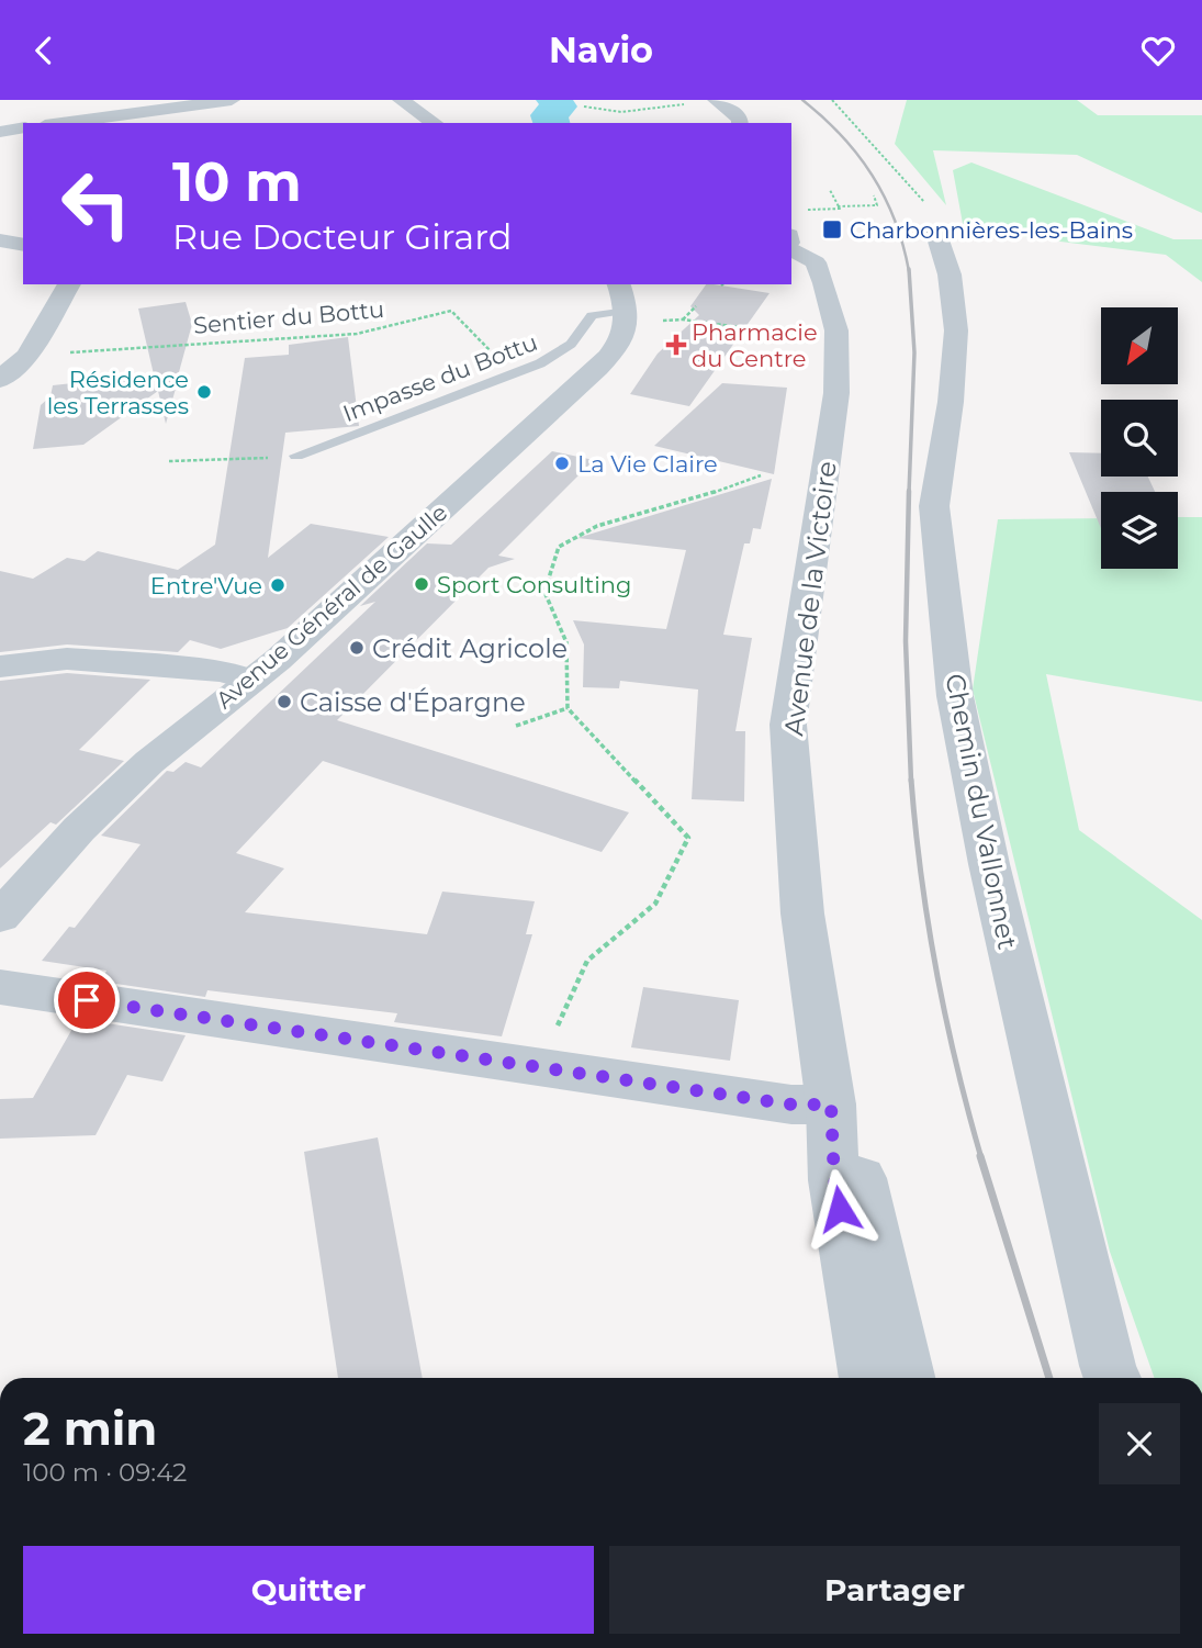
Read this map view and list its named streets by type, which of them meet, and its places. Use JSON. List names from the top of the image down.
{
  "streets": {
    "street": ["Avenue de la Victoire", "Avenue Général de Gaulle", "Chemin du Vallonnet"],
    "lane": ["Impasse du Bottu"],
    "path": ["Sentier du Bottu"]
  },
  "crossings": [
    ["Impasse du Bottu", "Avenue Général de Gaulle"]
  ],
  "places": {
    "transit": ["Charbonnières-les-Bains"],
    "health": ["Pharmacie du Centre"],
    "other": [
      "Résidence les Terrasses",
      "La Vie Claire",
      "Sport Consulting",
      "Entre'Vue",
      "Crédit Agricole",
      "Caisse d'Épargne"
    ]
  },
  "north": "bottom left",
  "page": {
    "header": "Navio",
    "turn": ["10 m", "Rue Docteur Girard"],
    "heading": ["2 min", "100 m · 09:42"],
    "buttons": ["Quitter", "Partager"]
  }
}
